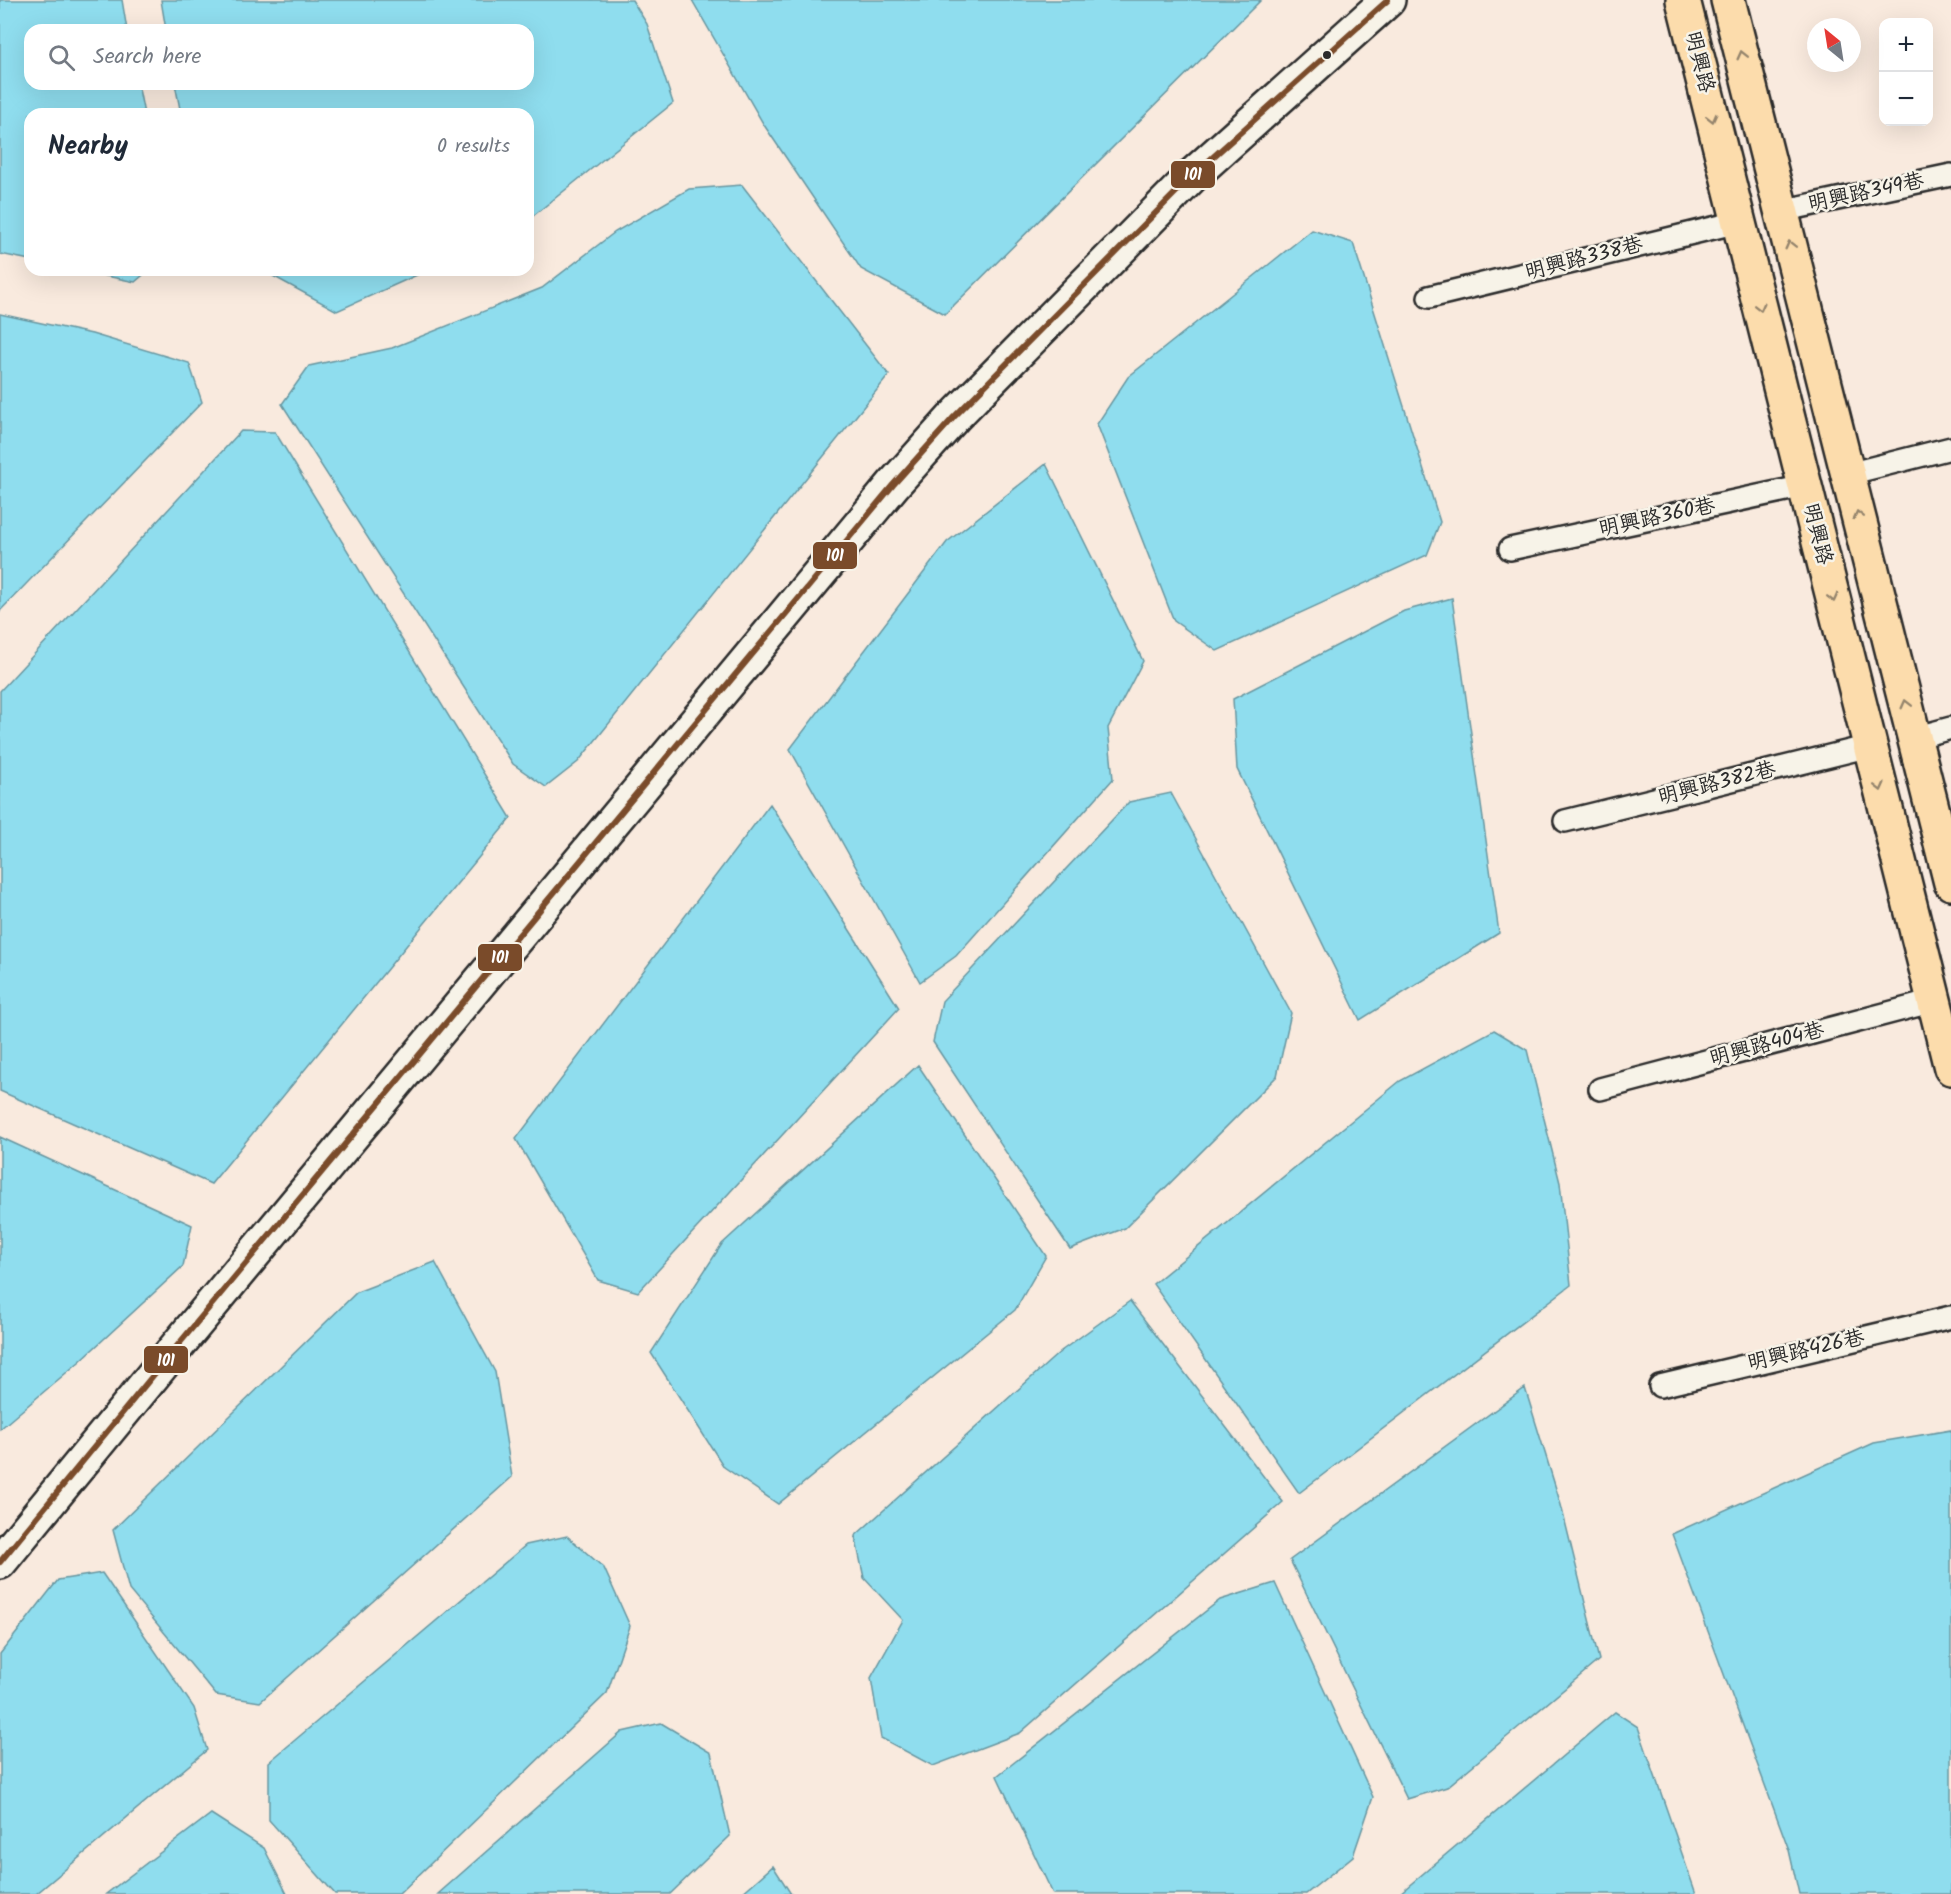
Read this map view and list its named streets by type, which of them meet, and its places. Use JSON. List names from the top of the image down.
{
  "streets": {
    "main road": ["明興路"],
    "lane": [
      "明興路349巷",
      "明興路338巷",
      "明興路360巷",
      "明興路382巷",
      "明興路404巷",
      "明興路426巷"
    ]
  },
  "crossings": [
    ["明興路", "明興路349巷"],
    ["明興路", "明興路338巷"],
    ["明興路", "明興路360巷"],
    ["明興路", "明興路382巷"],
    ["明興路", "明興路404巷"]
  ],
  "lines": ["transit line 101"],
  "north": "top left",
  "page": {
    "map_buttons": ["+", "−"],
    "search": "Search here",
    "heading": ["Nearby", "0 results"]
  }
}
